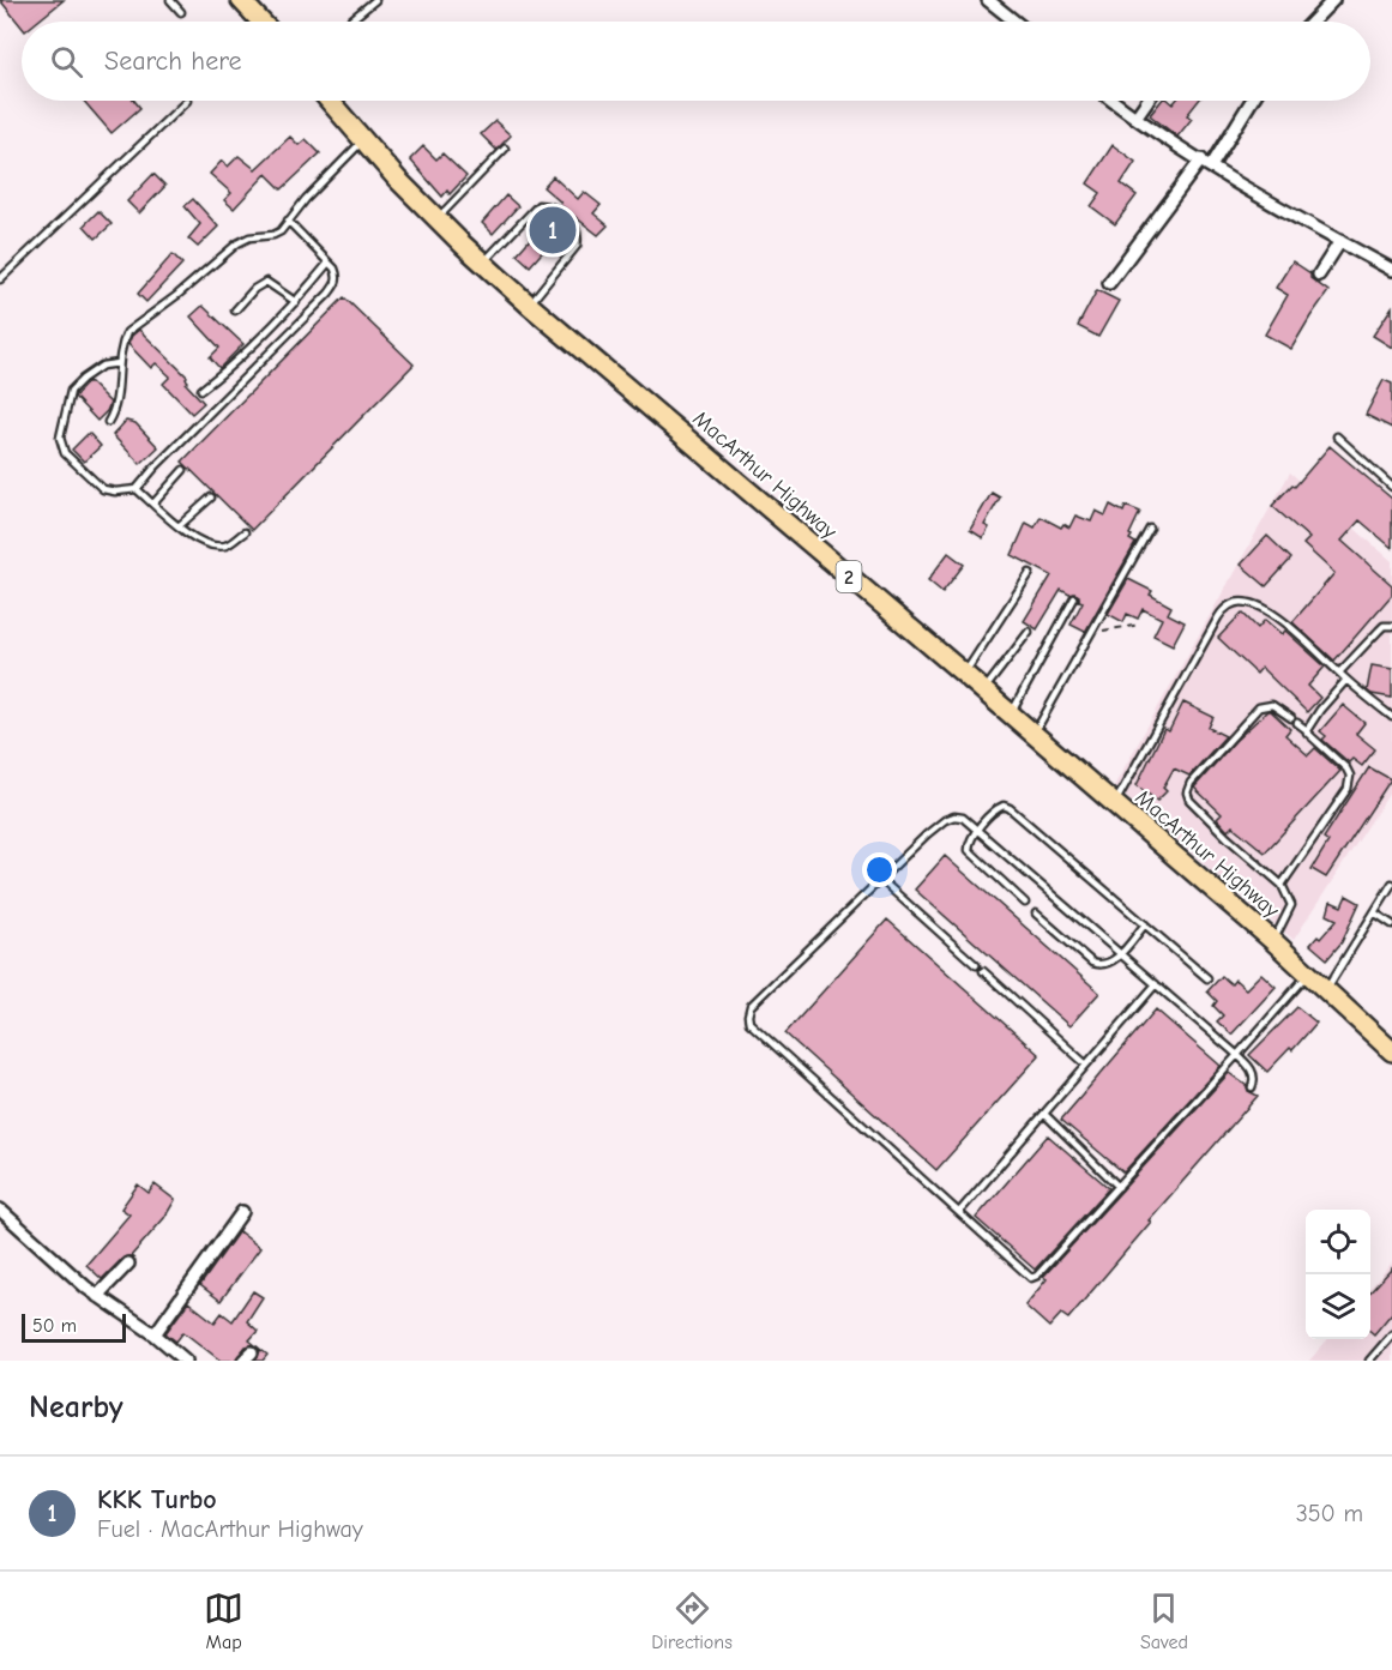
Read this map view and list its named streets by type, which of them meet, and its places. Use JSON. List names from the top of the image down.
{
  "streets": {
    "highway": ["MacArthur Highway", "2"]
  },
  "scale_bar": "50 m",
  "page": {
    "search": "Search here",
    "pins": "1",
    "scale": "50 m",
    "heading": "Nearby",
    "list": [
      {
        "mark": "1",
        "name": "KKK Turbo",
        "note": "Fuel · MacArthur Highway",
        "value": "350 m"
      }
    ],
    "nav": ["Map", "Directions", "Saved"]
  }
}
